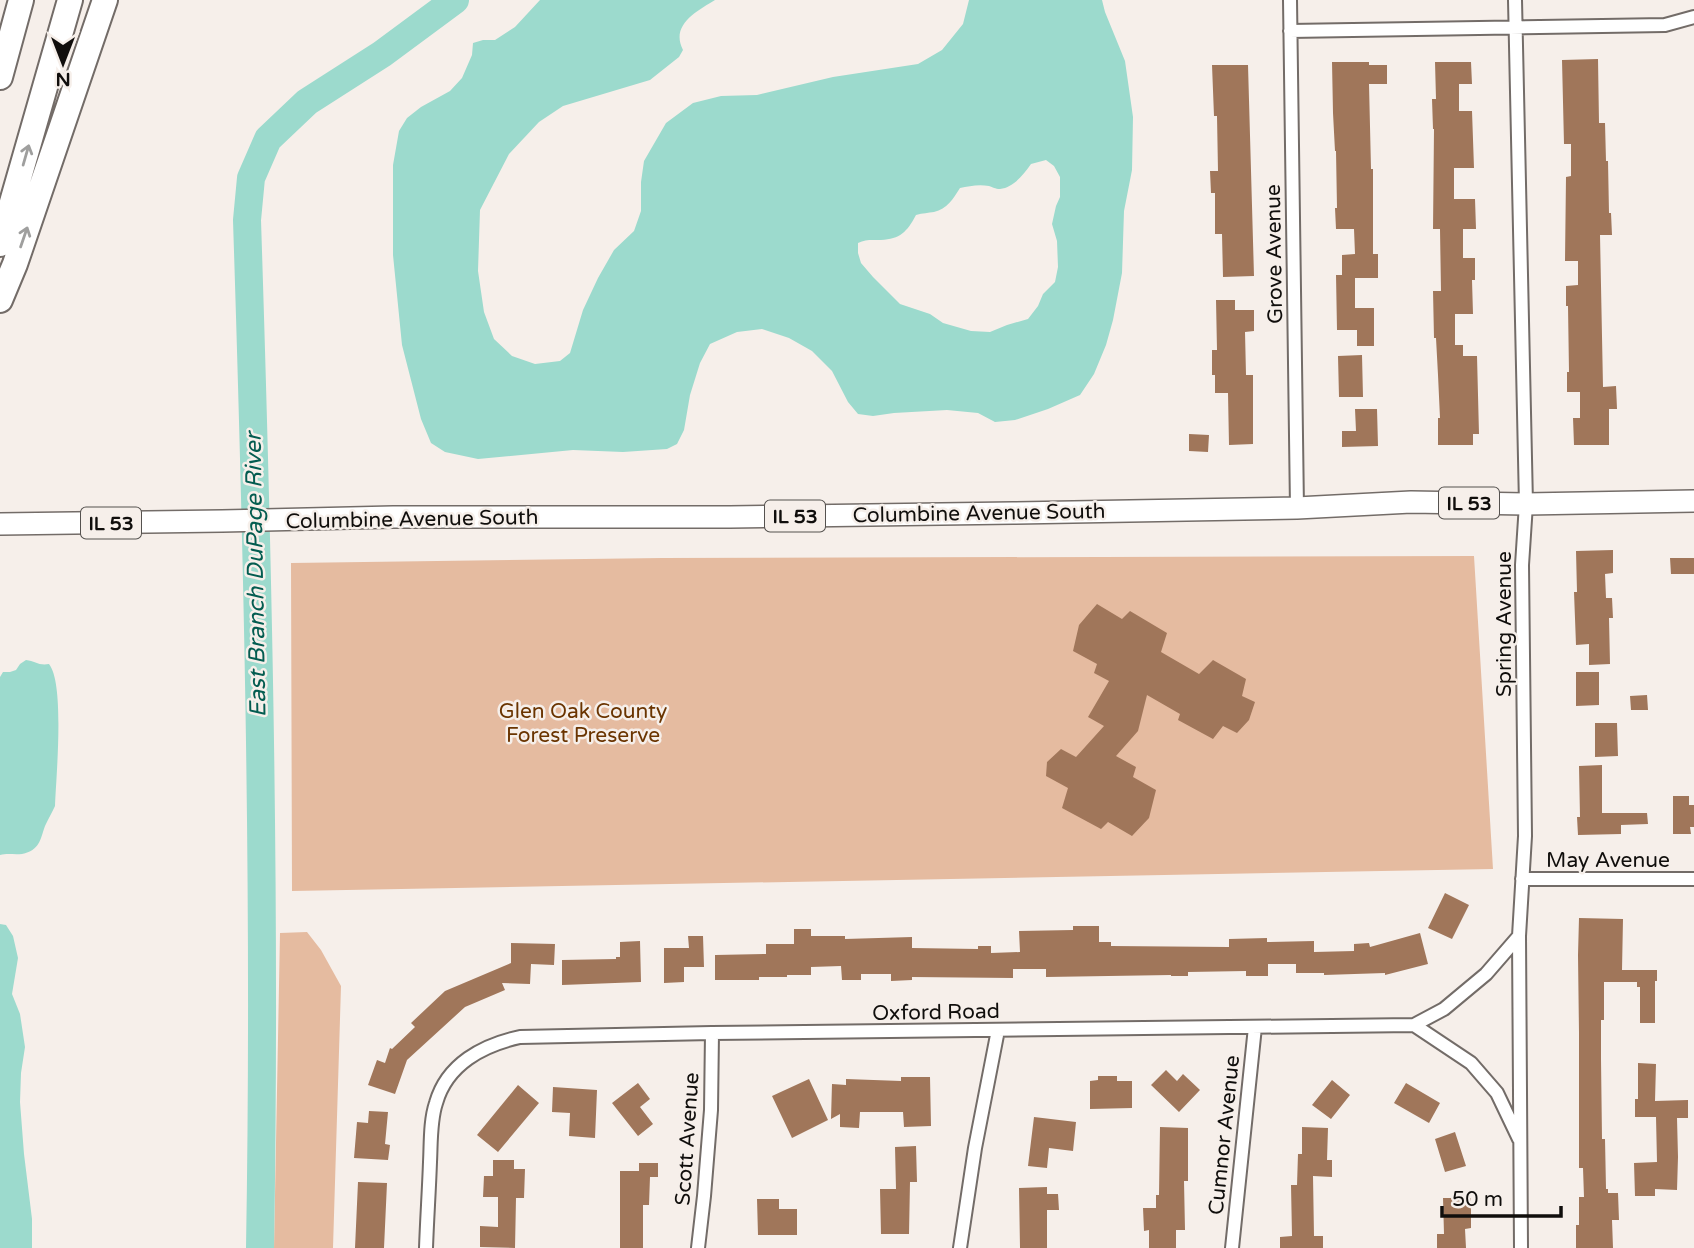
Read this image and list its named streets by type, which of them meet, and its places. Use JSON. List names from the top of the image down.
{
  "streets": {
    "main road": ["IL 53", "Columbine Avenue South"],
    "street": [
      "Grove Avenue",
      "Spring Avenue",
      "May Avenue",
      "Oxford Road",
      "Cumnor Avenue",
      "Scott Avenue"
    ]
  },
  "crossings": [
    ["Grove Avenue", "Columbine Avenue South"],
    ["Columbine Avenue South", "Spring Avenue"],
    ["Spring Avenue", "May Avenue"],
    ["Spring Avenue", "Oxford Road"],
    ["Oxford Road", "Cumnor Avenue"],
    ["Oxford Road", "Scott Avenue"]
  ],
  "water": ["East Branch DuPage River"],
  "parks": ["Glen Oak County Forest Preserve"],
  "scale_bar": "50 m",
  "north": "bottom"
}
